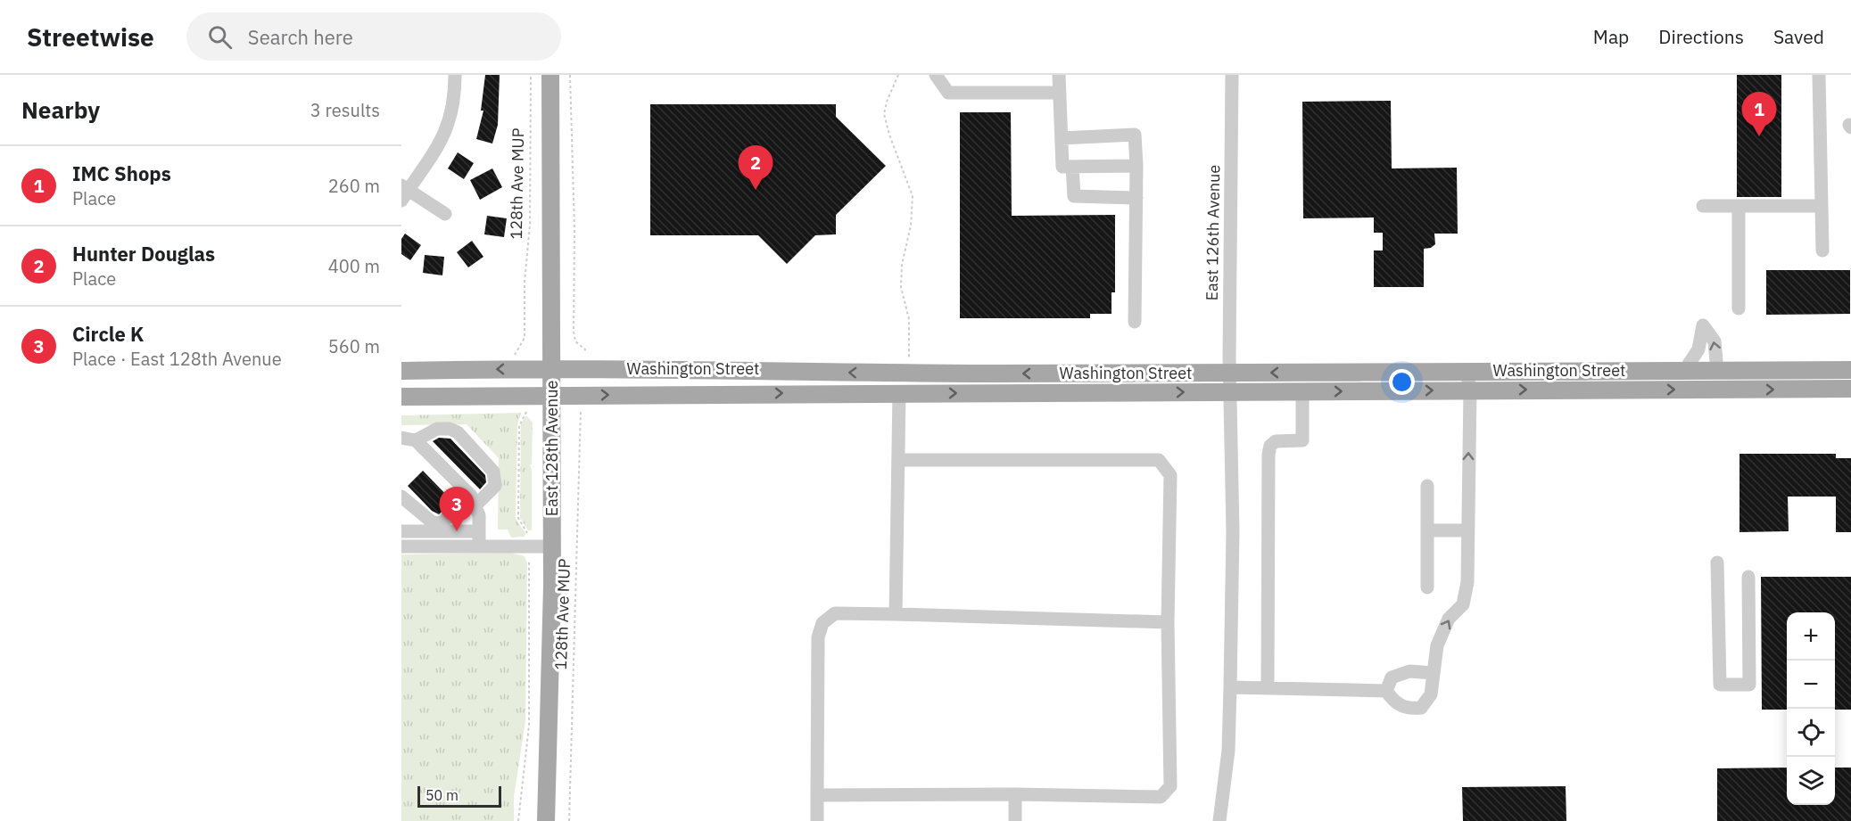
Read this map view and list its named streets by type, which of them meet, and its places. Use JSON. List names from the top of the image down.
{
  "streets": {
    "main road": ["Washington Street", "East 128th Avenue"],
    "street": ["East 126th Avenue"],
    "path": ["128th Ave MUP"]
  },
  "crossings": [
    ["East 126th Avenue", "Washington Street"],
    ["Washington Street", "East 128th Avenue"]
  ],
  "scale_bar": "50 m",
  "page": {
    "header": "Streetwise",
    "search": "Search here",
    "nav": ["Map", "Directions", "Saved"],
    "heading": ["Nearby", "3 results"],
    "pins": ["1", "2", "3"],
    "list": [
      {
        "mark": "1",
        "name": "IMC Shops",
        "note": "Place",
        "value": "260 m"
      },
      {
        "mark": "2",
        "name": "Hunter Douglas",
        "note": "Place",
        "value": "400 m"
      },
      {
        "mark": "3",
        "name": "Circle K",
        "note": "Place · East 128th Avenue",
        "value": "560 m"
      }
    ],
    "map_buttons": ["+", "−"],
    "scale": "50 m"
  }
}
